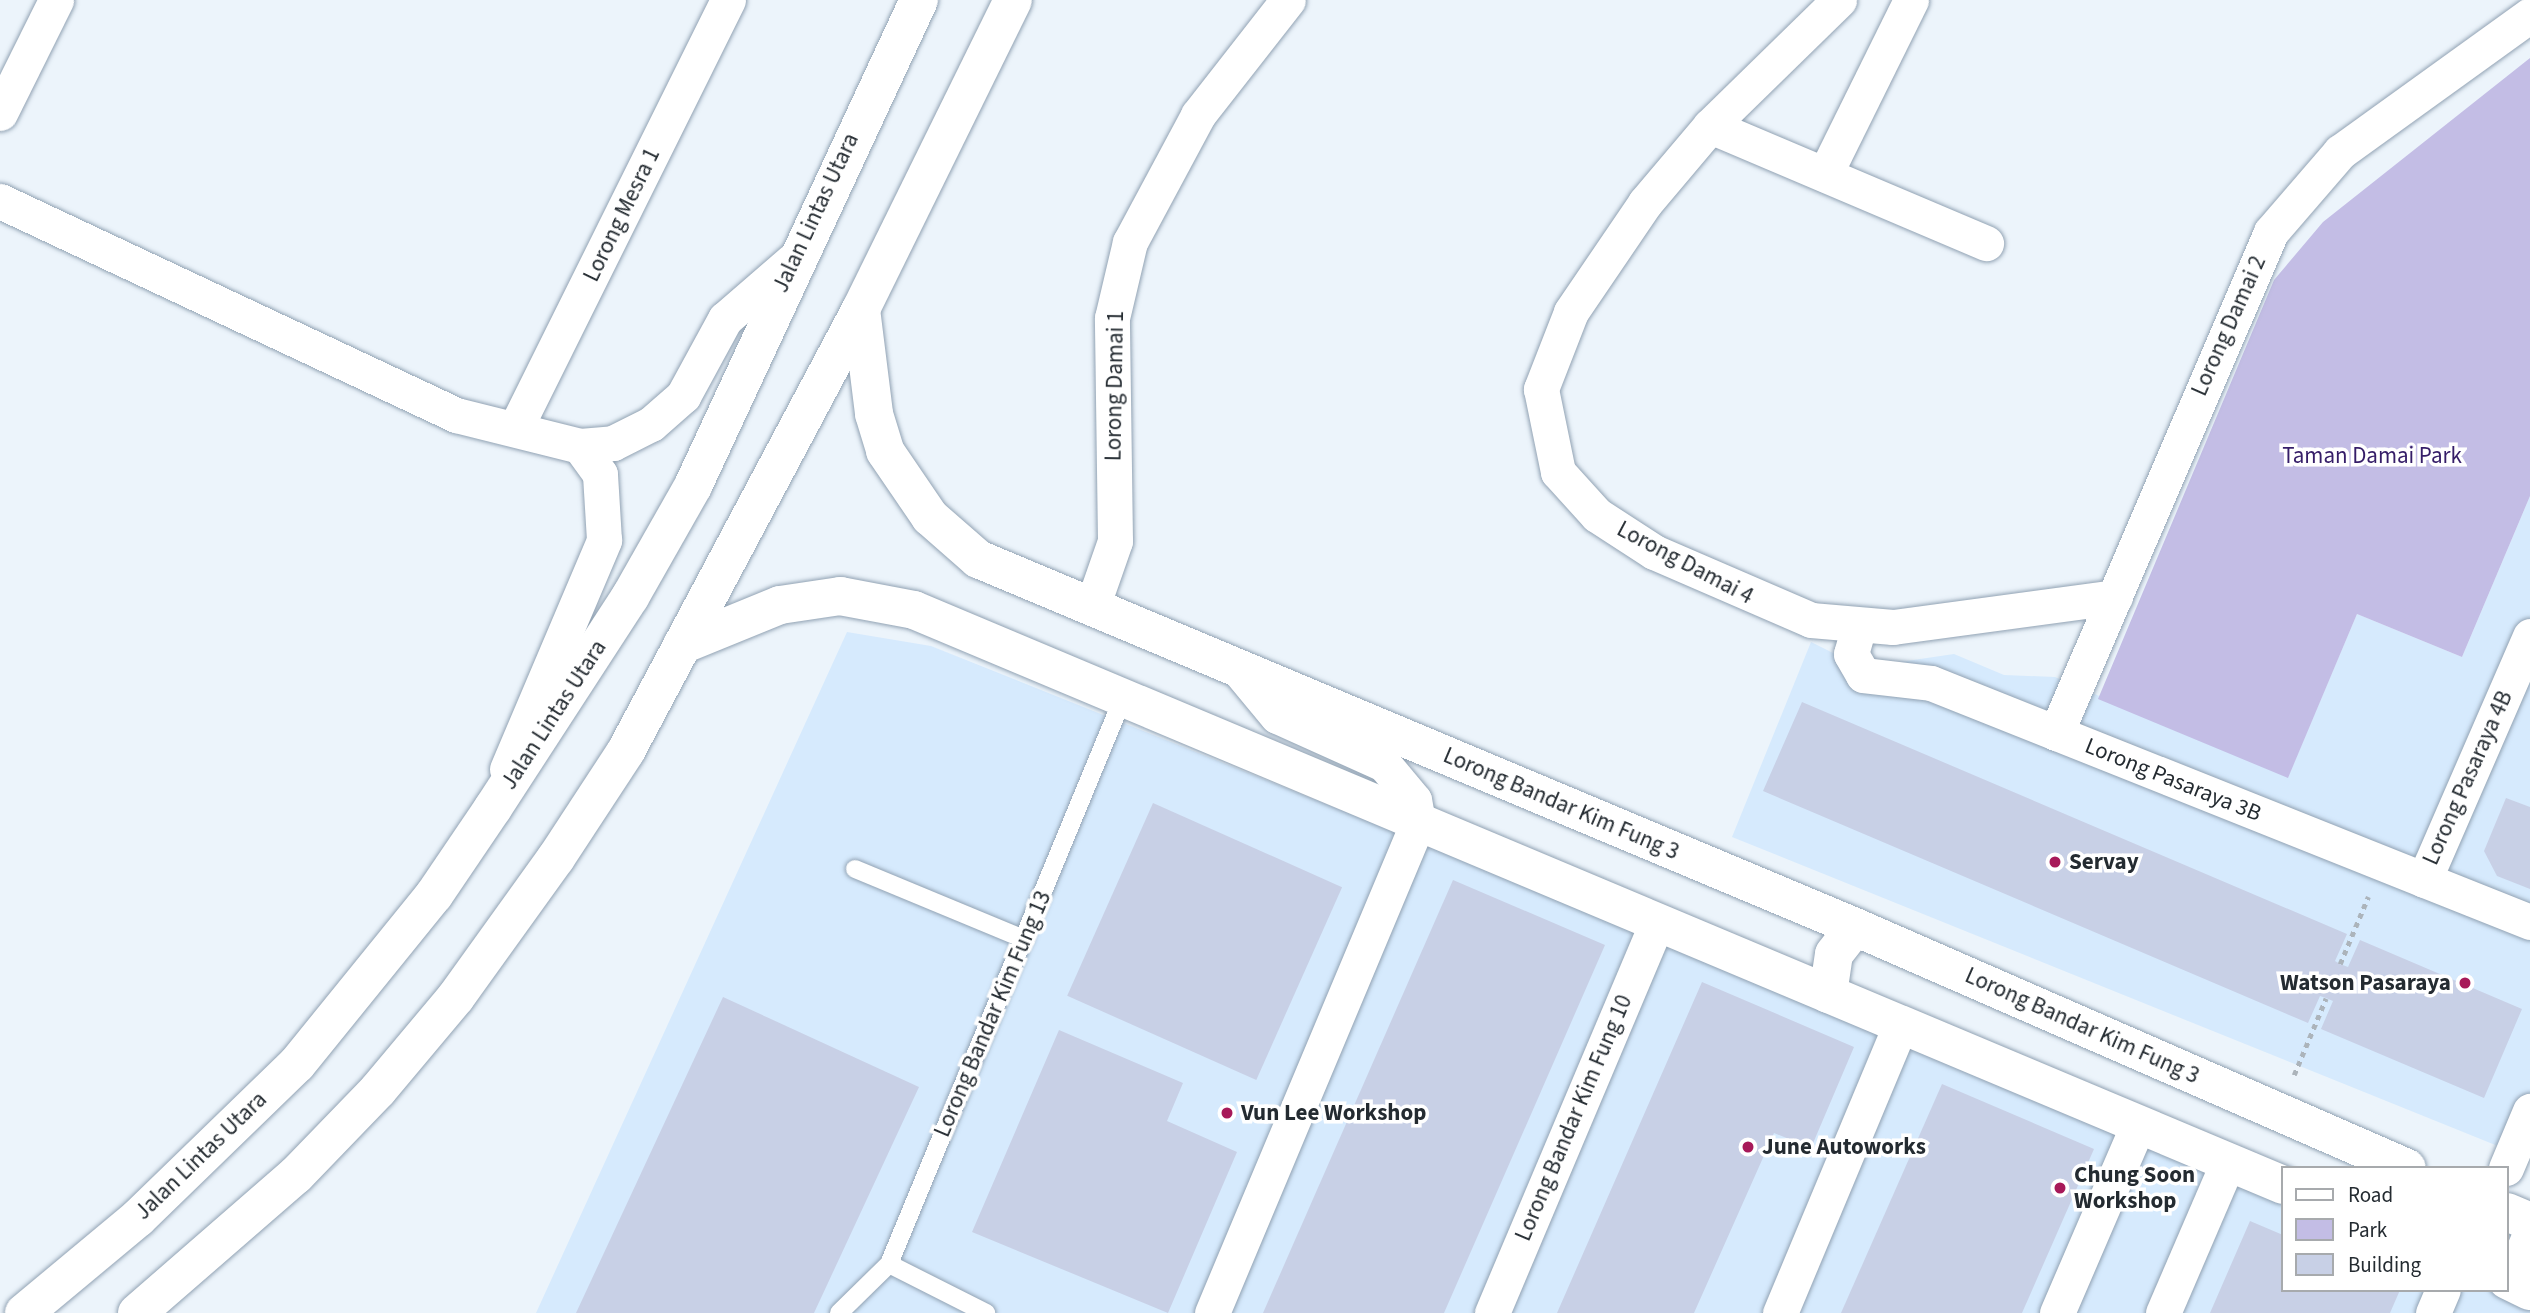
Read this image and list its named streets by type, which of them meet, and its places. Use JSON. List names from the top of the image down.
{
  "streets": {
    "main road": ["Jalan Lintas Utara", "Lorong Bandar Kim Fung 3"],
    "street": [
      "Lorong Mesra 1",
      "Lorong Damai 2",
      "Lorong Damai 1",
      "Lorong Damai 4",
      "Lorong Pasaraya 4B",
      "Lorong Pasaraya 3B",
      "Lorong Bandar Kim Fung 10"
    ],
    "lane": ["Lorong Bandar Kim Fung 13"]
  },
  "crossings": [
    ["Lorong Damai 2", "Lorong Damai 4"],
    ["Lorong Damai 2", "Lorong Pasaraya 3B"],
    ["Lorong Damai 1", "Lorong Bandar Kim Fung 3"],
    ["Lorong Damai 4", "Lorong Pasaraya 3B"],
    ["Lorong Pasaraya 4B", "Lorong Pasaraya 3B"]
  ],
  "parks": ["Taman Damai Park"],
  "places": [
    "Servay",
    "Watson Pasaraya",
    "Vun Lee Workshop",
    "June Autoworks",
    "Chung Soon Workshop"
  ],
  "legend": ["Road", "Park", "Building"]
}
